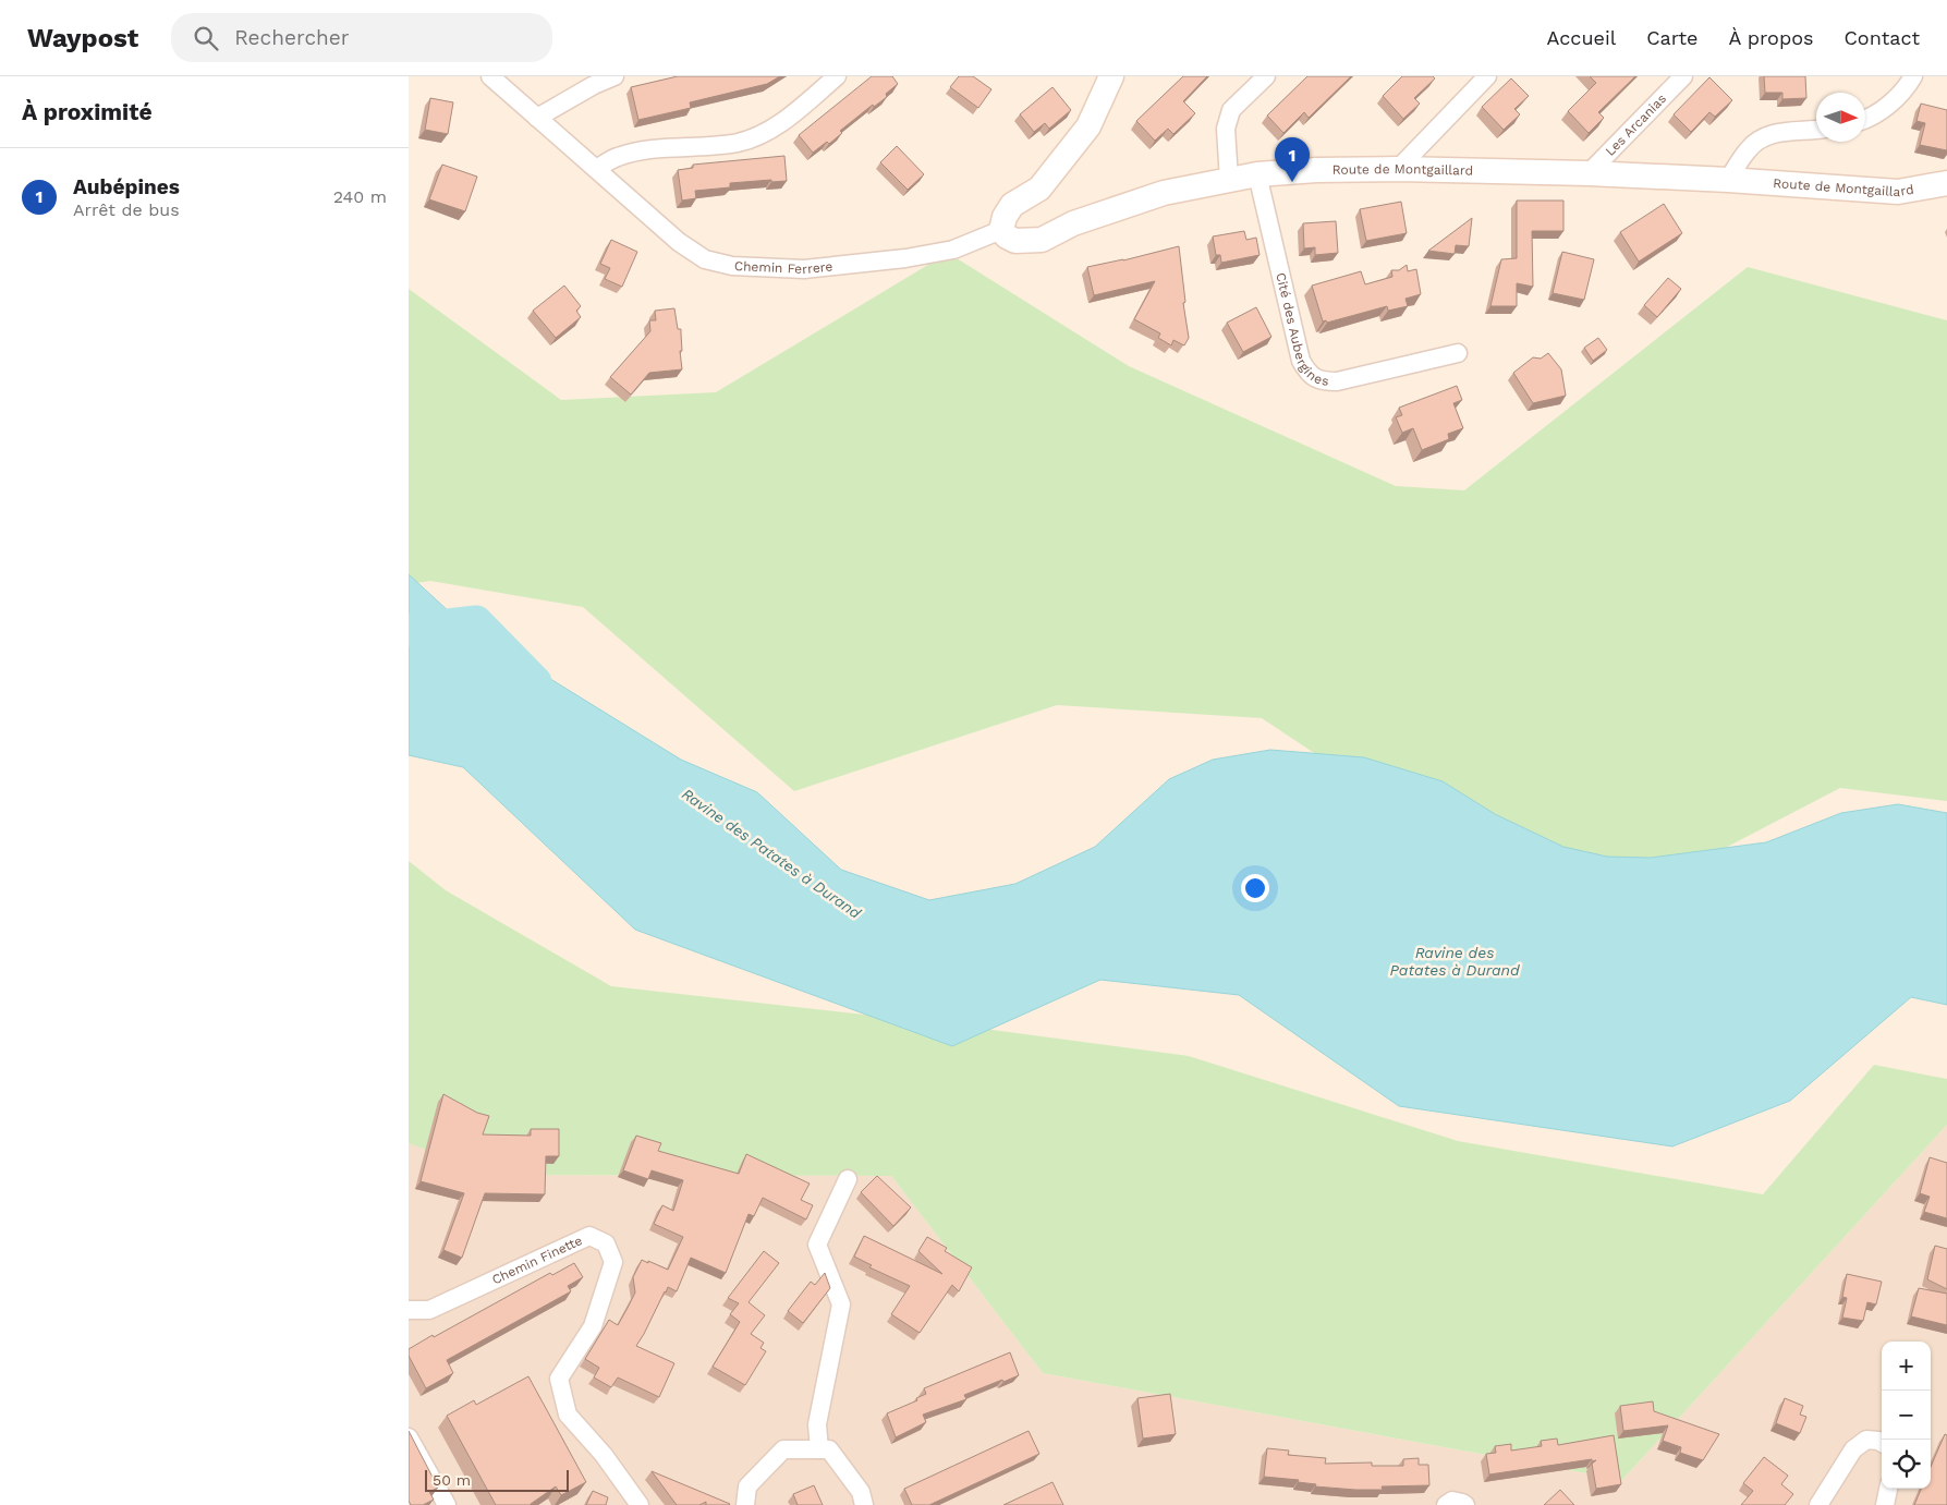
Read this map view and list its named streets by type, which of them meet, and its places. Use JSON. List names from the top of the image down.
{
  "streets": {
    "street": [
      "Les Arcanias",
      "Route de Montgaillard",
      "Chemin Ferrere",
      "Cité des Aubergines",
      "Chemin Finette"
    ]
  },
  "crossings": [
    ["Les Arcanias", "Route de Montgaillard"],
    ["Route de Montgaillard", "Chemin Ferrere"],
    ["Route de Montgaillard", "Cité des Aubergines"]
  ],
  "water": ["Ravine des Patates à Durand"],
  "scale_bar": "50 m",
  "north": "right",
  "page": {
    "header": "Waypost",
    "search": "Rechercher",
    "nav": [
      "Accueil",
      "Carte",
      "À propos",
      "Contact"
    ],
    "heading": "À proximité",
    "pins": "1",
    "list": [
      {
        "mark": "1",
        "name": "Aubépines",
        "note": "Arrêt de bus",
        "value": "240 m"
      }
    ],
    "map_buttons": ["+", "−"],
    "scale": "50 m"
  }
}
